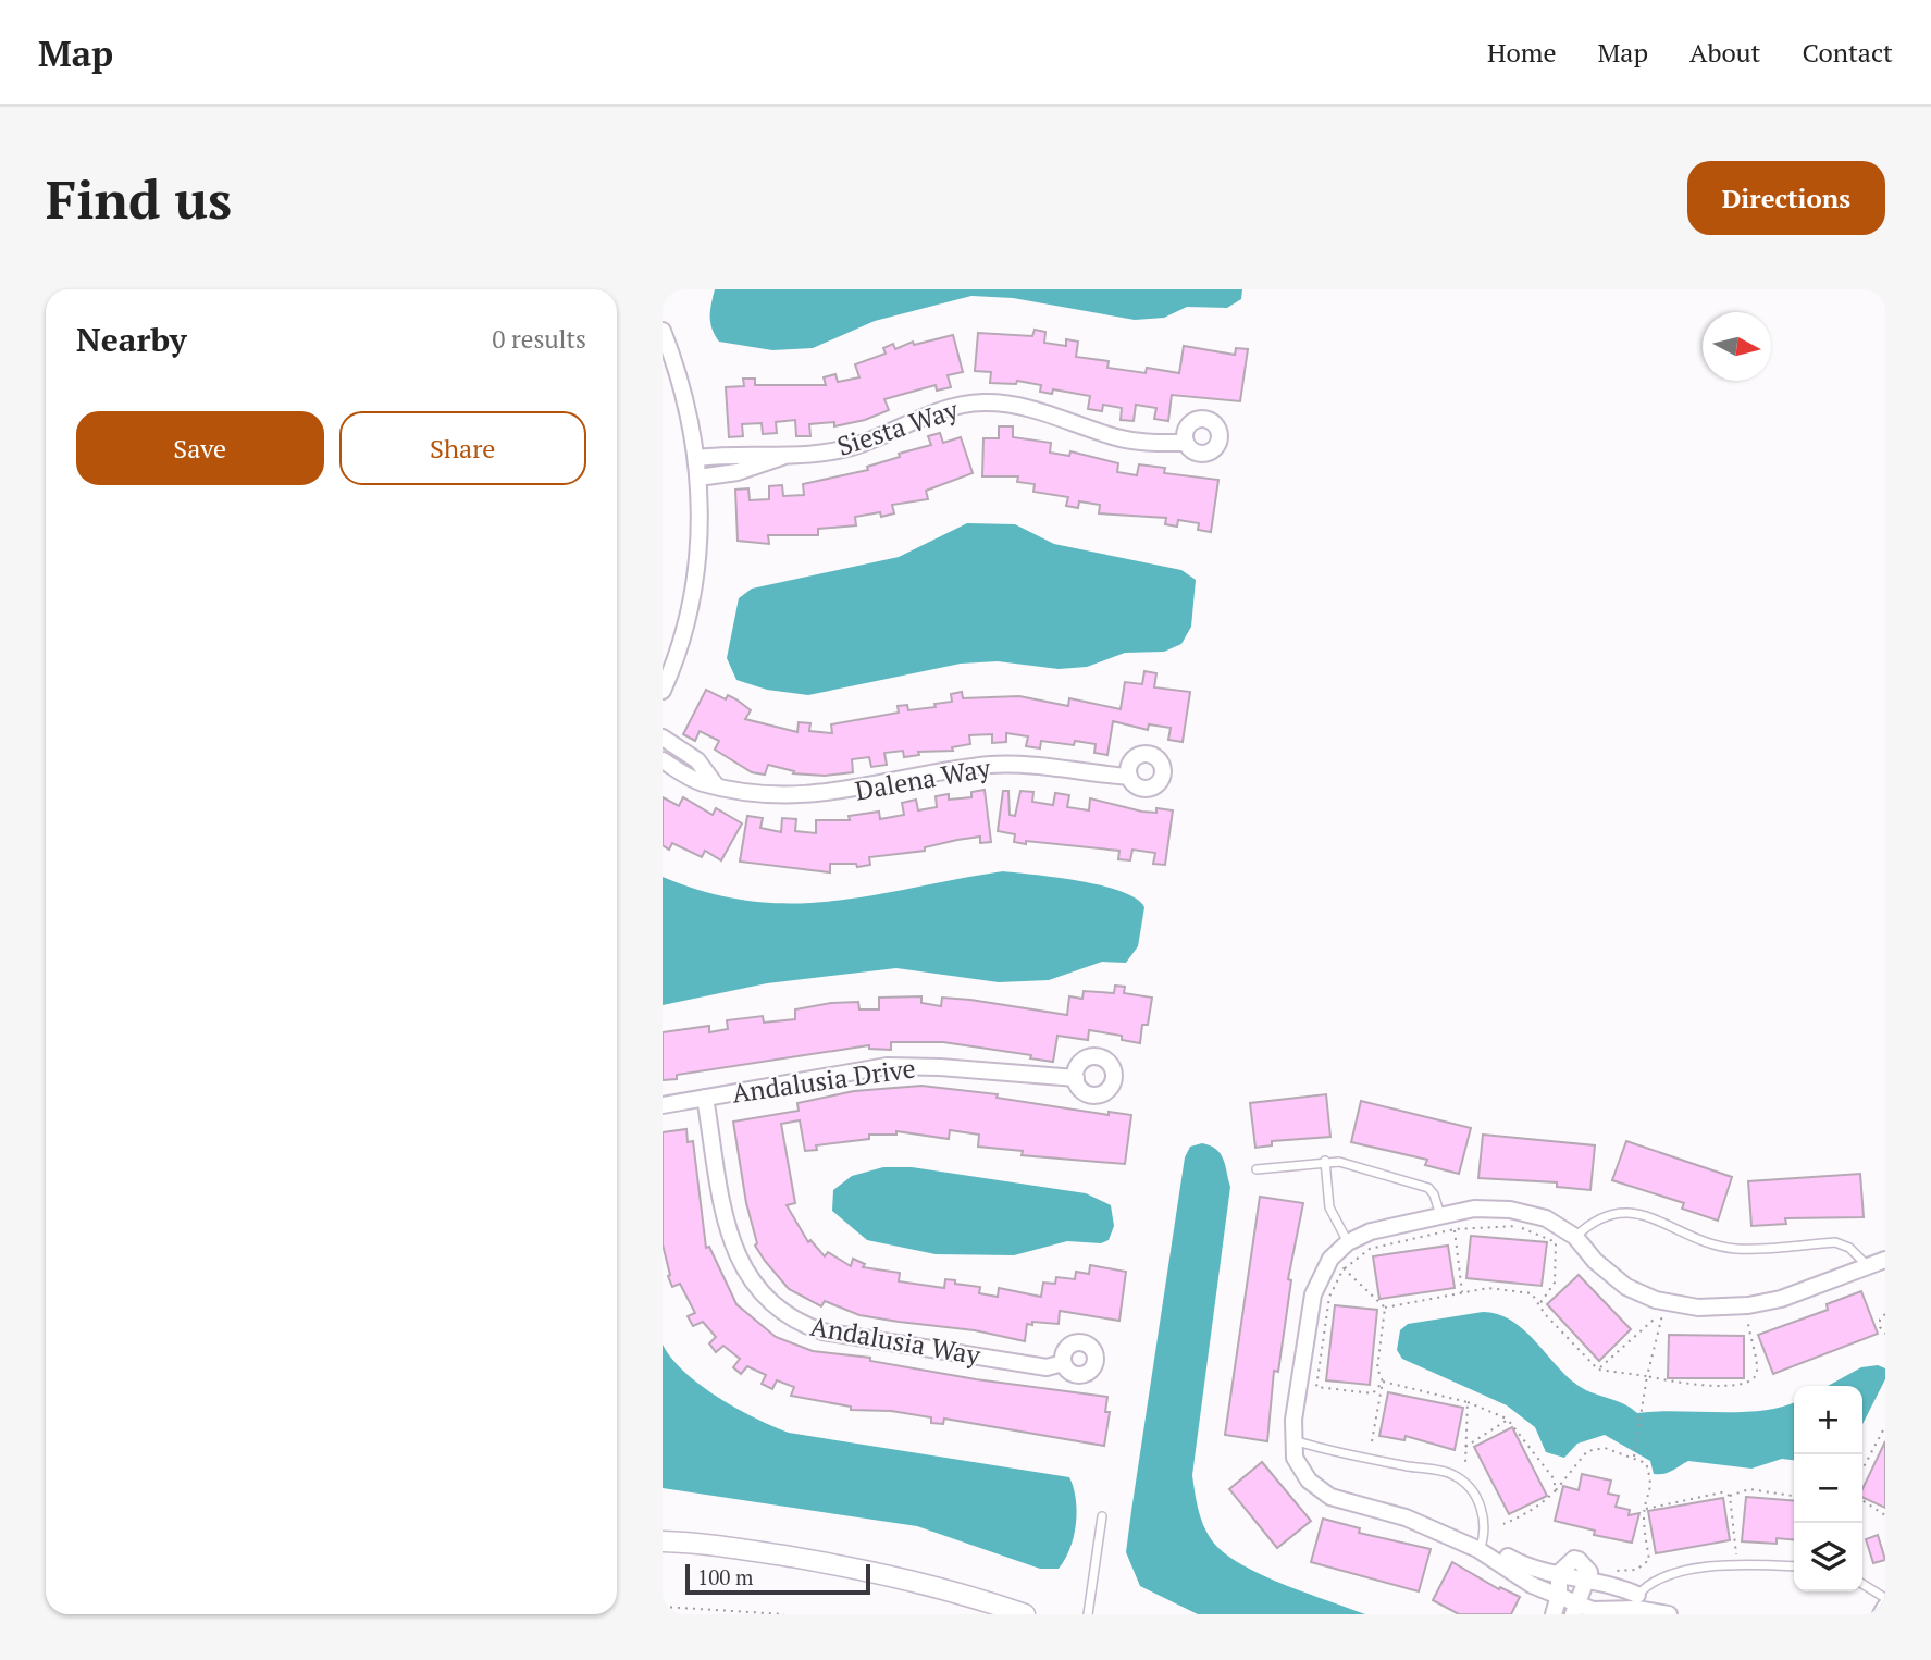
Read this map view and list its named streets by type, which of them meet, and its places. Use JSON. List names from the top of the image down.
{
  "streets": {
    "street": [
      "Siesta Way",
      "Dalena Way",
      "Andalusia Drive",
      "Andalusia Way"
    ]
  },
  "crossings": [
    ["Andalusia Drive", "Andalusia Way"]
  ],
  "scale_bar": "100 m",
  "north": "right",
  "page": {
    "header": "Map",
    "nav": [
      "Home",
      "Map",
      "About",
      "Contact"
    ],
    "buttons": [
      "Directions",
      ["Save", "Share"]
    ],
    "title": "Find us",
    "heading": ["Nearby", "0 results"],
    "map_buttons": ["+", "−"],
    "scale": "100 m"
  }
}
